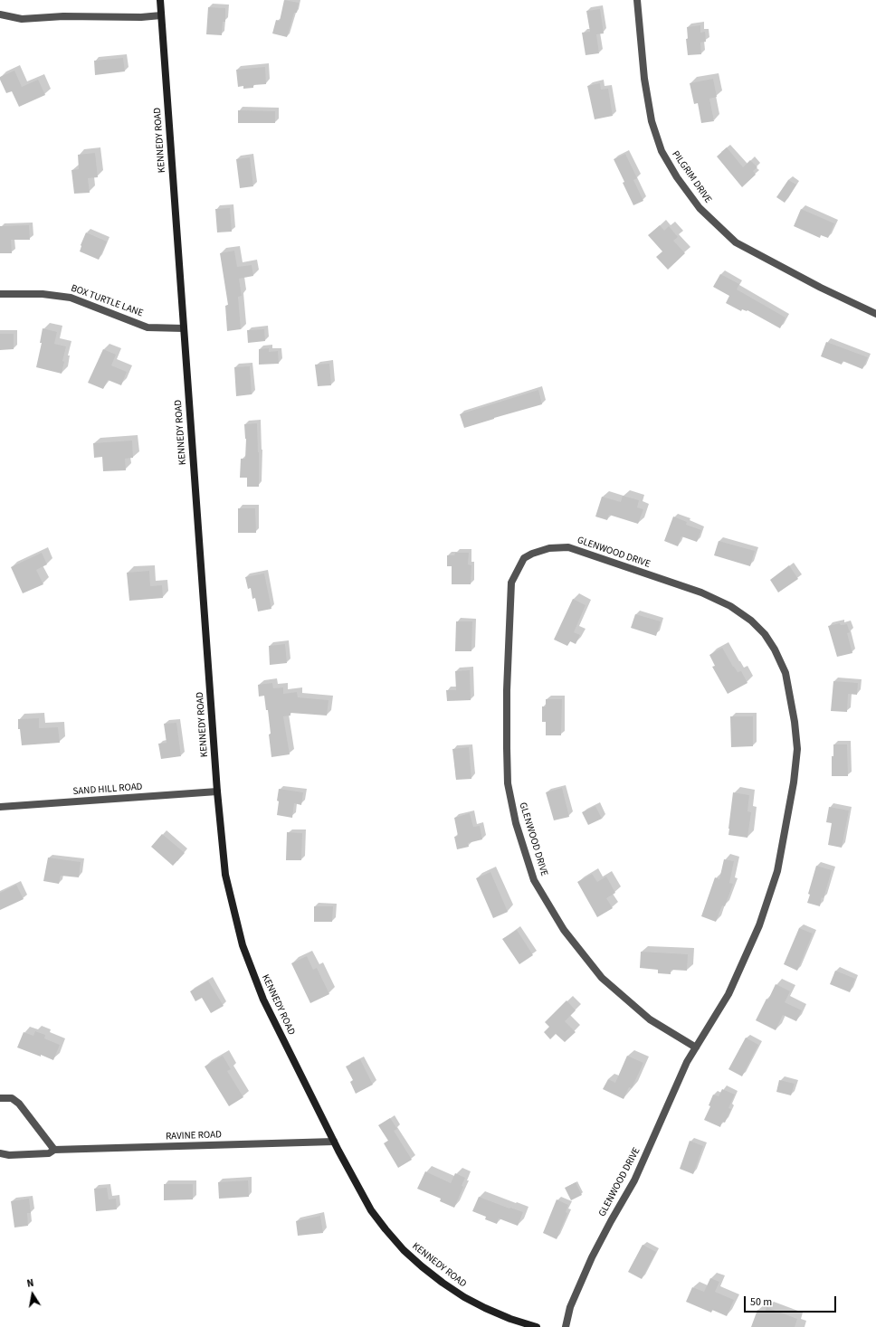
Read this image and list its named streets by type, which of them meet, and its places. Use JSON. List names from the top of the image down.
{
  "streets": {
    "street": [
      "KENNEDY ROAD",
      "PILGRIM DRIVE",
      "BOX TURTLE LANE",
      "GLENWOOD DRIVE",
      "SAND HILL ROAD",
      "RAVINE ROAD"
    ]
  },
  "crossings": [
    ["KENNEDY ROAD", "BOX TURTLE LANE"],
    ["KENNEDY ROAD", "SAND HILL ROAD"],
    ["KENNEDY ROAD", "RAVINE ROAD"]
  ],
  "scale_bar": "50 m",
  "north": "top"
}
